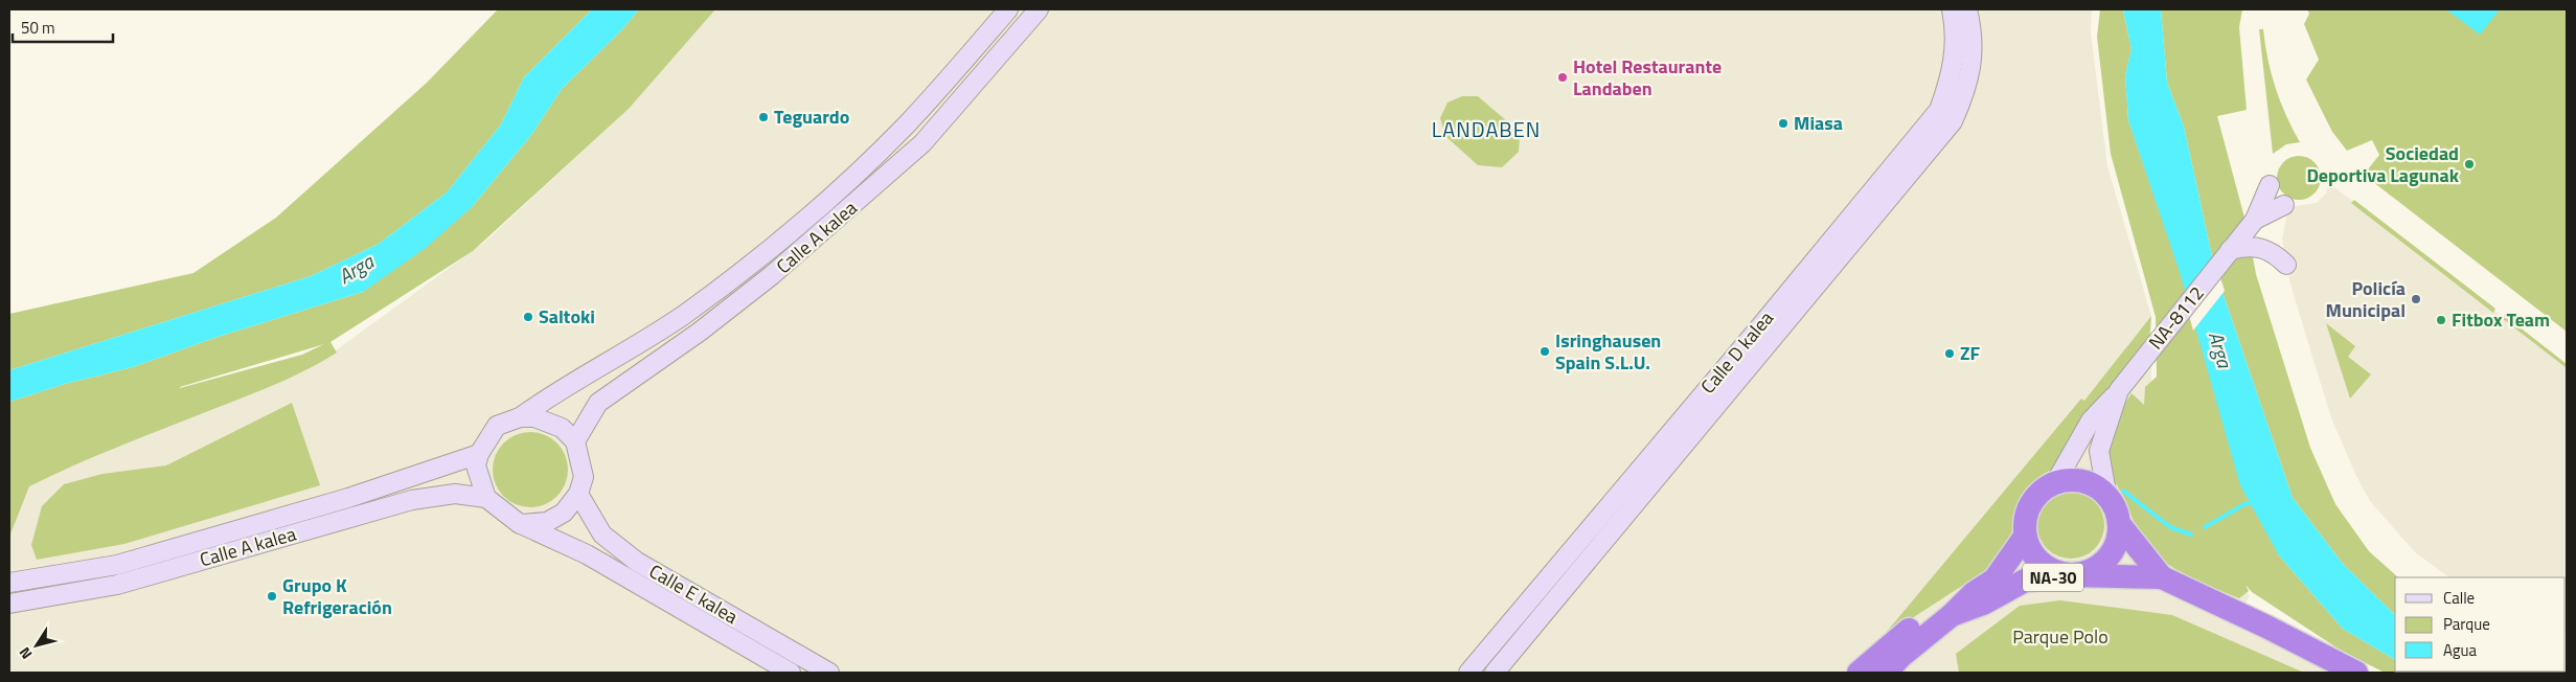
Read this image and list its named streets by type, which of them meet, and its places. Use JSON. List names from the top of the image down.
{
  "streets": {
    "highway": ["NA-30"],
    "main road": [
      "Calle A kalea",
      "NA-8112",
      "Calle D kalea",
      "Calle E kalea"
    ]
  },
  "crossings": [
    ["Calle A kalea", "Calle E kalea"],
    ["NA-8112", "NA-30"]
  ],
  "districts": ["LANDABEN"],
  "water": ["Arga"],
  "parks": ["Parque Polo"],
  "places": [
    "Hotel Restaurante Landaben",
    "Teguardo",
    "Miasa",
    "Sociedad Deportiva Lagunak",
    "Policía Municipal",
    "Saltoki",
    "Fitbox Team",
    "Isringhausen Spain S.L.U.",
    "ZF",
    "Grupo K Refrigeración"
  ],
  "legend": ["Calle", "Parque", "Agua"],
  "scale_bar": "50 m",
  "north": "bottom left"
}
